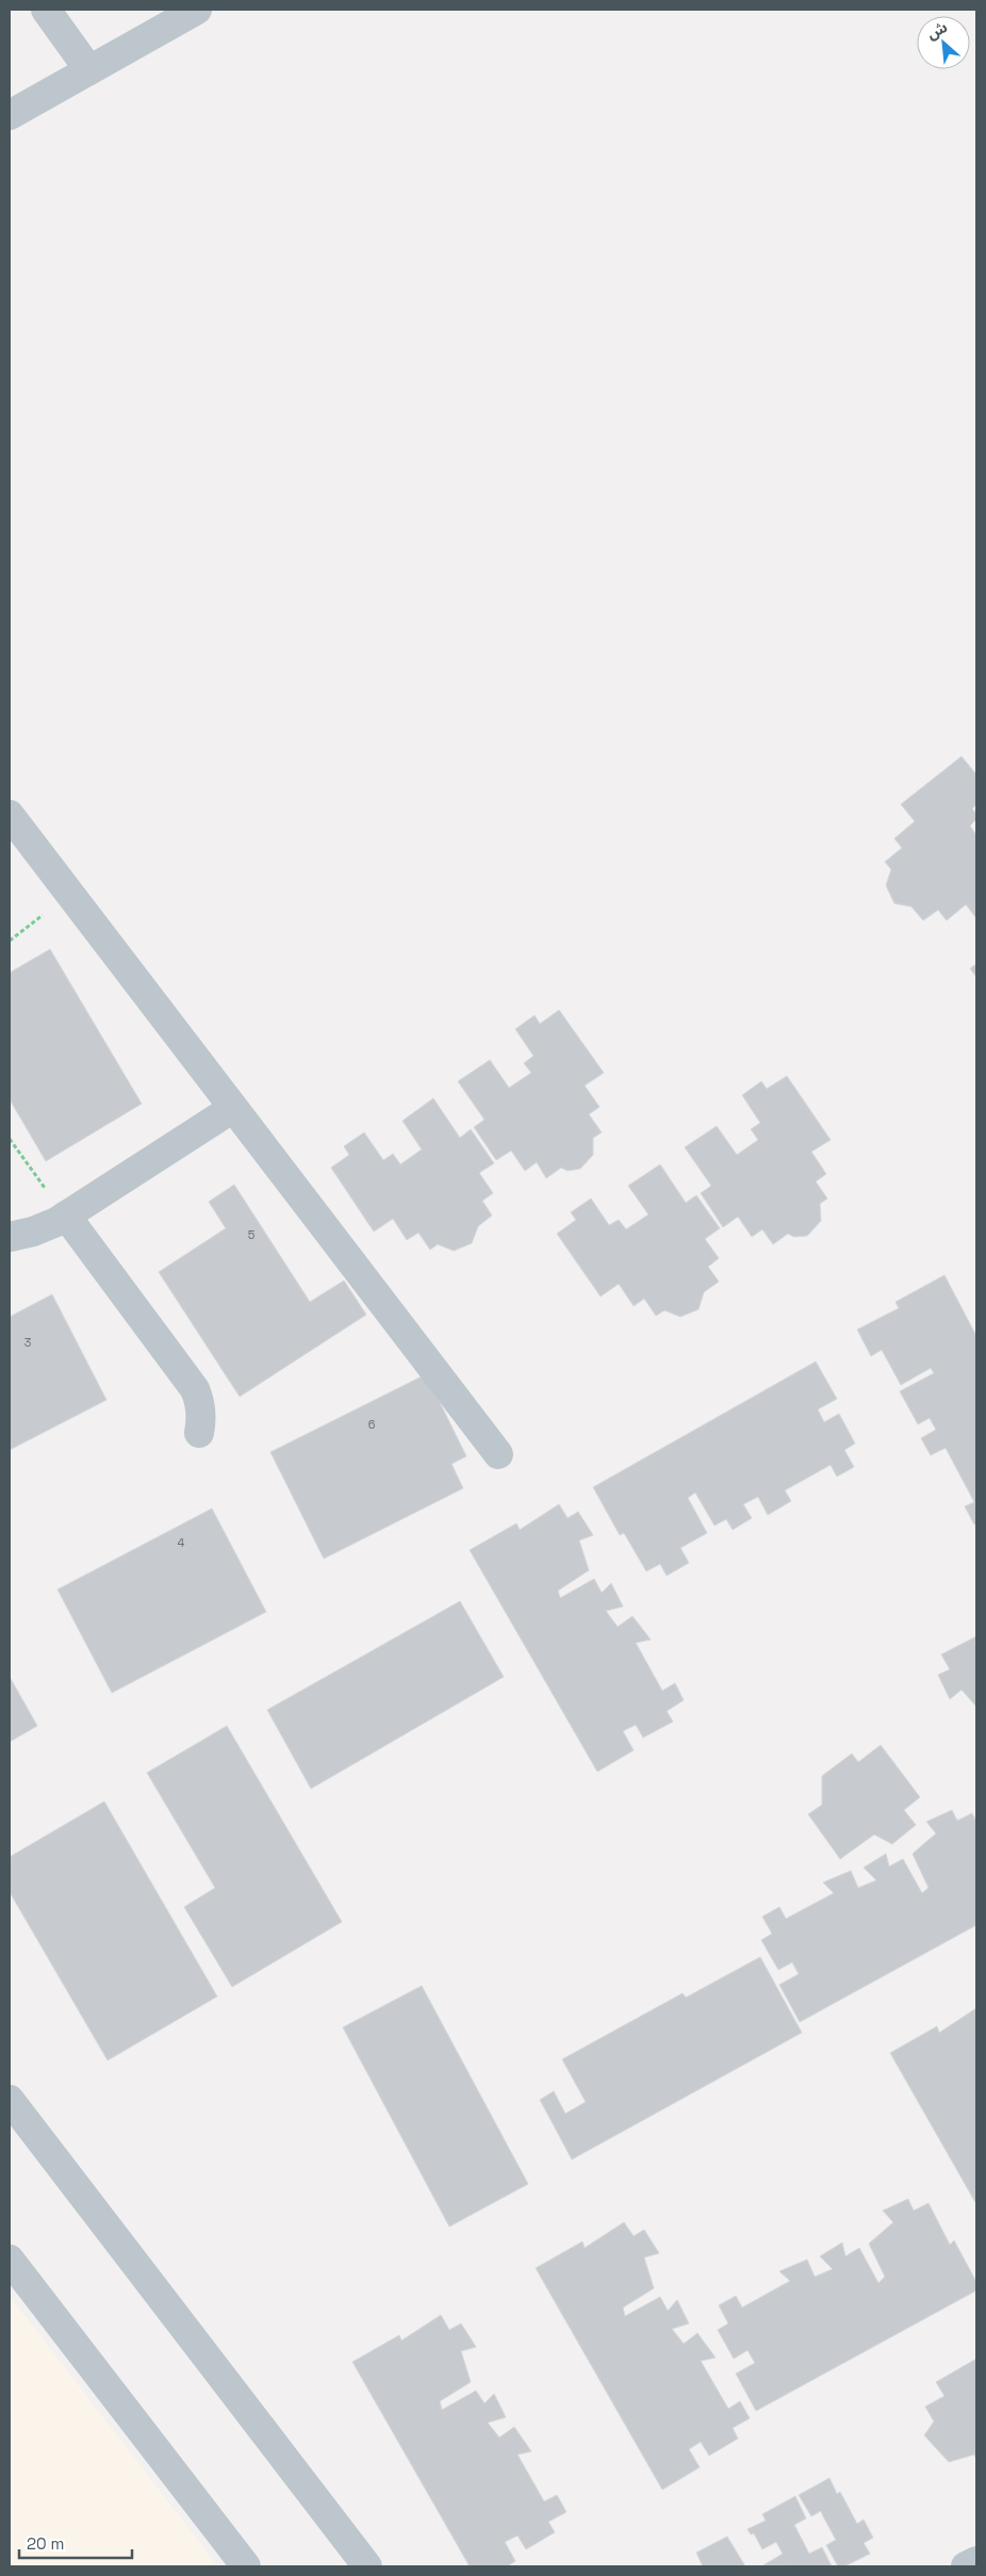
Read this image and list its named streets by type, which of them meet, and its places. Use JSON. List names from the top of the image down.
{
  "house_numbers": [
    "5",
    "3",
    "6",
    "4"
  ],
  "scale_bar": "20 m",
  "north": "top left"
}
